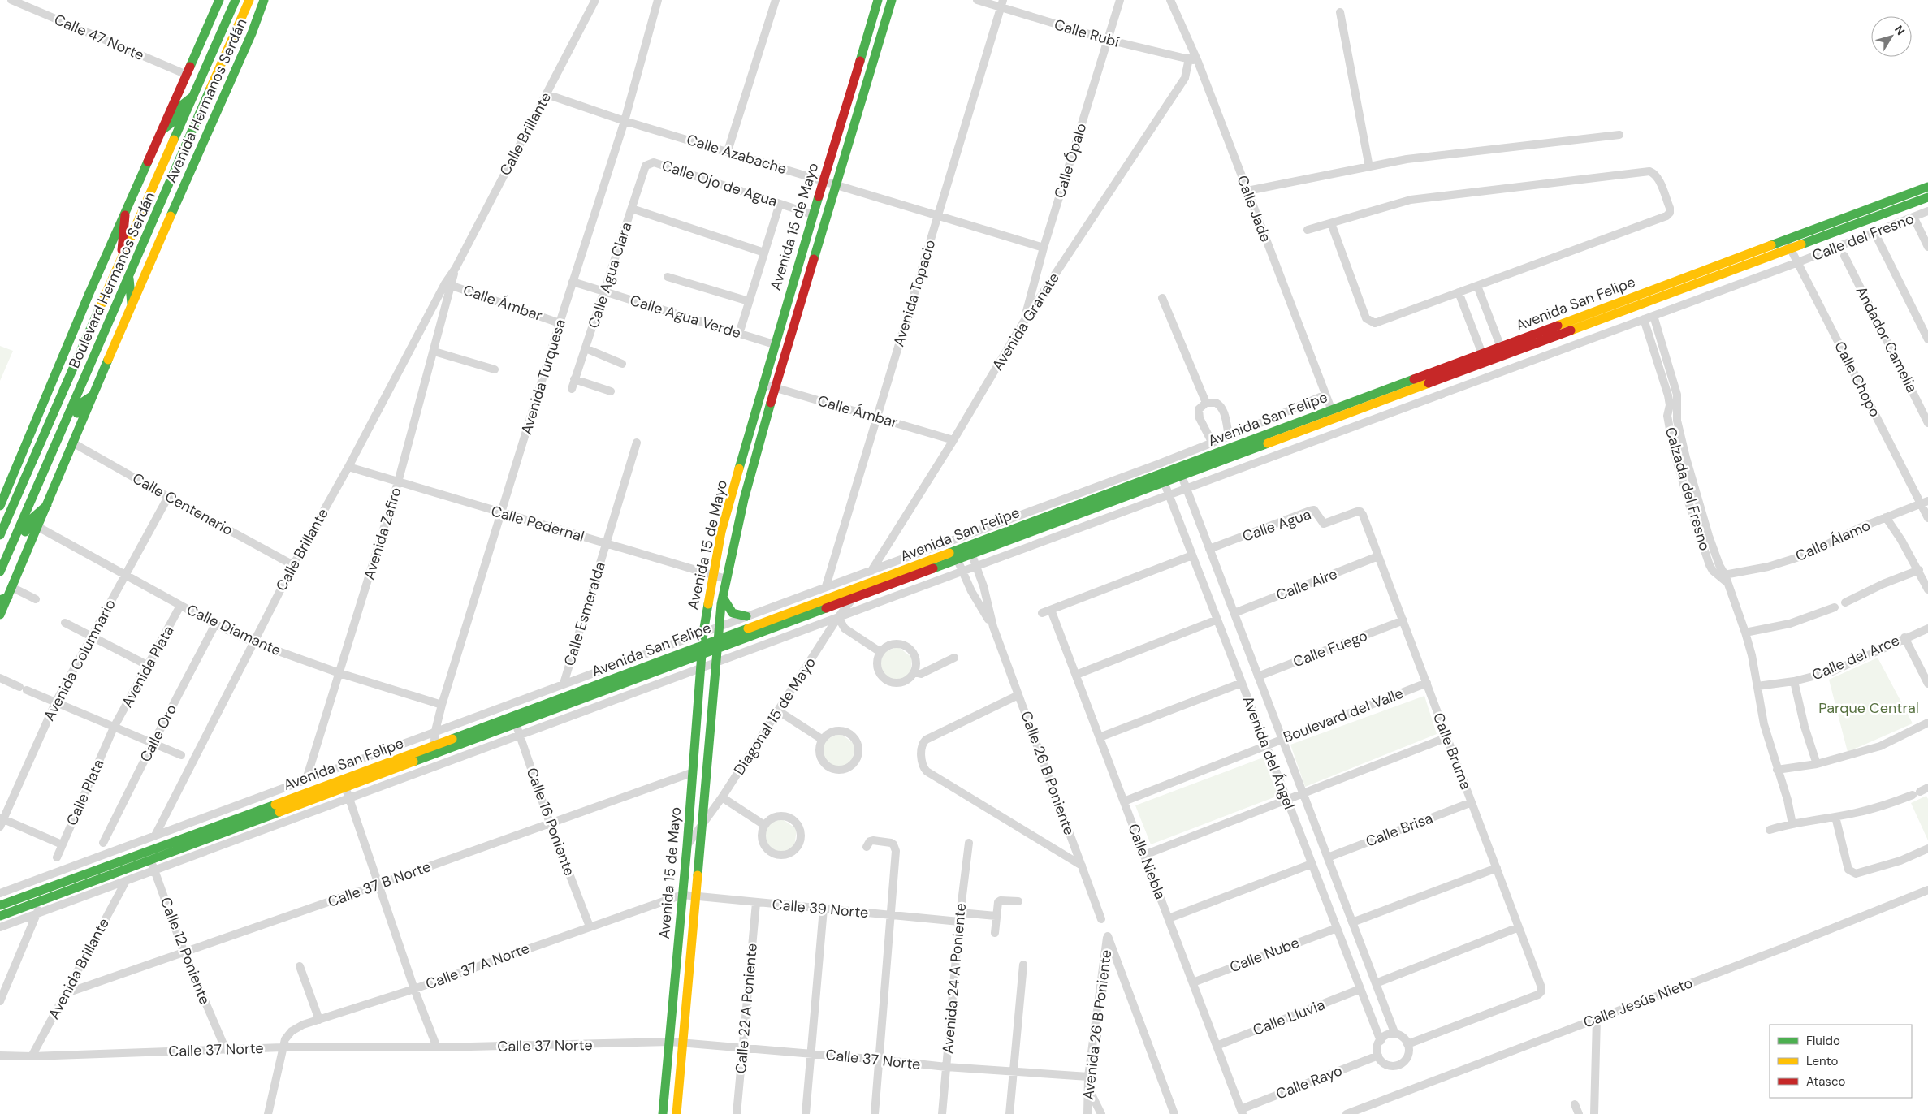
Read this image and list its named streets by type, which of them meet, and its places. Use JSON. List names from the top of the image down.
{
  "streets": {
    "main road": [
      "Avenida Hermanos Serdán",
      "Avenida 15 de Mayo",
      "Boulevard Hermanos Serdán",
      "Avenida San Felipe"
    ],
    "street": [
      "Calle Rubí",
      "Calle 47 Norte",
      "Calle Brillante",
      "Calle Azabache",
      "Calle Ópalo",
      "Calle Ojo de Agua",
      "Calle Jade",
      "Calle del Fresno",
      "Calle Agua Clara",
      "Avenida Topacio",
      "Calle Ámbar",
      "Calle Agua Verde",
      "Avenida Granate",
      "Andador Camelia",
      "Avenida Turquesa",
      "Calle Chopo",
      "Calzada del Fresno",
      "Calle Centenario",
      "Calle Pedernal",
      "Calle Agua",
      "Avenida Zafiro",
      "Calle Álamo",
      "Calle Aire",
      "Calle Esmeralda",
      "Calle Diamante",
      "Calle Fuego",
      "Calle del Arce",
      "Avenida Columnario",
      "Avenida Plata",
      "Boulevard del Valle",
      "Diagonal 15 de Mayo",
      "Calle Oro",
      "Calle Bruma",
      "Avenida del Ángel",
      "Calle 26 B Poniente",
      "Calle Plata",
      "Calle 16 Poniente",
      "Calle Brisa",
      "Calle Niebla",
      "Calle 37 B Norte",
      "Calle 39 Norte",
      "Calle 12 Poniente",
      "Calle Nube",
      "Calle 37 A Norte",
      "Avenida Brillante",
      "Avenida 24 A Poniente",
      "Calle Jesús Nieto",
      "Calle 22 A Poniente",
      "Calle Lluvia",
      "Avenida 26 B Poniente",
      "Calle 37 Norte",
      "Calle Rayo"
    ]
  },
  "crossings": [
    ["Calle Rubí", "Calle Ópalo"],
    ["Calle Rubí", "Calle Jade"],
    ["Calle Rubí", "Avenida Topacio"],
    ["Calle Rubí", "Avenida Granate"],
    ["Calle 47 Norte", "Avenida Hermanos Serdán"],
    ["Avenida Hermanos Serdán", "Calle Centenario"],
    ["Avenida Hermanos Serdán", "Calle Diamante"],
    ["Calle Brillante", "Calle Azabache"],
    ["Calle Brillante", "Calle Ámbar"],
    ["Calle Brillante", "Avenida San Felipe"],
    ["Calle Brillante", "Calle Centenario"],
    ["Calle Brillante", "Calle Pedernal"],
    ["Calle Brillante", "Avenida Zafiro"],
    ["Calle Brillante", "Calle Diamante"],
    ["Calle Azabache", "Calle Ópalo"],
    ["Calle Azabache", "Avenida 15 de Mayo"],
    ["Calle Azabache", "Avenida Topacio"],
    ["Calle Azabache", "Avenida Turquesa"],
    ["Calle Ópalo", "Avenida Granate"],
    ["Calle Ojo de Agua", "Avenida 15 de Mayo"],
    ["Calle Ojo de Agua", "Calle Agua Clara"],
    ["Calle Jade", "Avenida San Felipe"],
    ["Calle Jade", "Avenida Granate"],
    ["Avenida 15 de Mayo", "Calle Ámbar"],
    ["Avenida 15 de Mayo", "Avenida San Felipe"],
    ["Avenida 15 de Mayo", "Calle Agua Verde"],
    ["Avenida 15 de Mayo", "Calle Pedernal"],
    ["Avenida 15 de Mayo", "Diagonal 15 de Mayo"],
    ["Avenida 15 de Mayo", "Calle 37 B Norte"],
    ["Avenida 15 de Mayo", "Calle 39 Norte"],
    ["Avenida 15 de Mayo", "Calle 37 A Norte"],
    ["Avenida 15 de Mayo", "Calle 37 Norte"],
    ["Calle del Fresno", "Calle Chopo"],
    ["Calle Agua Clara", "Calle Agua Verde"],
    ["Avenida Topacio", "Calle Ámbar"],
    ["Avenida Topacio", "Avenida San Felipe"],
    ["Calle Ámbar", "Avenida Granate"],
    ["Calle Ámbar", "Avenida Turquesa"],
    ["Calle Ámbar", "Avenida Zafiro"],
    ["Avenida San Felipe", "Avenida Granate"],
    ["Avenida San Felipe", "Avenida Turquesa"],
    ["Avenida San Felipe", "Calle Chopo"],
    ["Avenida San Felipe", "Avenida Zafiro"],
    ["Avenida San Felipe", "Calle Esmeralda"],
    ["Avenida San Felipe", "Diagonal 15 de Mayo"],
    ["Avenida San Felipe", "Avenida del Ángel"],
    ["Avenida San Felipe", "Calle 26 B Poniente"],
    ["Avenida San Felipe", "Calle 16 Poniente"],
    ["Avenida San Felipe", "Calle 12 Poniente"],
    ["Calle Agua Verde", "Avenida Turquesa"],
    ["Avenida Granate", "Diagonal 15 de Mayo"],
    ["Avenida Turquesa", "Calle Pedernal"],
    ["Avenida Turquesa", "Calle Diamante"],
    ["Calle Chopo", "Calle Álamo"],
    ["Calzada del Fresno", "Calle Álamo"],
    ["Calzada del Fresno", "Calle del Arce"],
    ["Calle Centenario", "Avenida Columnario"],
    ["Calle Pedernal", "Avenida Zafiro"],
    ["Calle Pedernal", "Calle Esmeralda"],
    ["Calle Agua", "Calle Bruma"],
    ["Calle Agua", "Avenida del Ángel"],
    ["Avenida Zafiro", "Calle Diamante"],
    ["Calle Aire", "Calle Bruma"],
    ["Calle Aire", "Avenida del Ángel"],
    ["Calle Diamante", "Avenida Columnario"],
    ["Calle Diamante", "Avenida Plata"],
    ["Calle Diamante", "Calle Oro"],
    ["Calle Fuego", "Calle Bruma"],
    ["Calle Fuego", "Avenida del Ángel"],
    ["Avenida Plata", "Calle Plata"],
    ["Boulevard del Valle", "Calle Bruma"],
    ["Boulevard del Valle", "Avenida del Ángel"],
    ["Boulevard del Valle", "Calle Niebla"],
    ["Calle Bruma", "Avenida del Ángel"],
    ["Calle Bruma", "Calle Brisa"],
    ["Calle Bruma", "Calle Rayo"],
    ["Avenida del Ángel", "Calle Brisa"],
    ["Avenida del Ángel", "Calle Nube"],
    ["Avenida del Ángel", "Calle Lluvia"],
    ["Avenida del Ángel", "Calle Rayo"],
    ["Calle 16 Poniente", "Calle 37 B Norte"],
    ["Calle 16 Poniente", "Calle 37 A Norte"],
    ["Calle Niebla", "Calle Nube"],
    ["Calle Niebla", "Calle Lluvia"],
    ["Calle Niebla", "Calle Rayo"],
    ["Calle 37 B Norte", "Calle 12 Poniente"],
    ["Calle 37 B Norte", "Avenida Brillante"],
    ["Calle 39 Norte", "Calle 37 A Norte"],
    ["Calle 39 Norte", "Avenida 24 A Poniente"],
    ["Calle 39 Norte", "Calle 22 A Poniente"],
    ["Calle 12 Poniente", "Calle 37 Norte"],
    ["Calle 37 A Norte", "Calle 37 Norte"],
    ["Avenida Brillante", "Calle 37 Norte"],
    ["Avenida 24 A Poniente", "Calle 37 Norte"],
    ["Calle 22 A Poniente", "Calle 37 Norte"],
    ["Avenida 26 B Poniente", "Calle 37 Norte"]
  ],
  "parks": ["Parque Central"],
  "legend": ["Fluido", "Lento", "Atasco"],
  "north": "top right"
}
